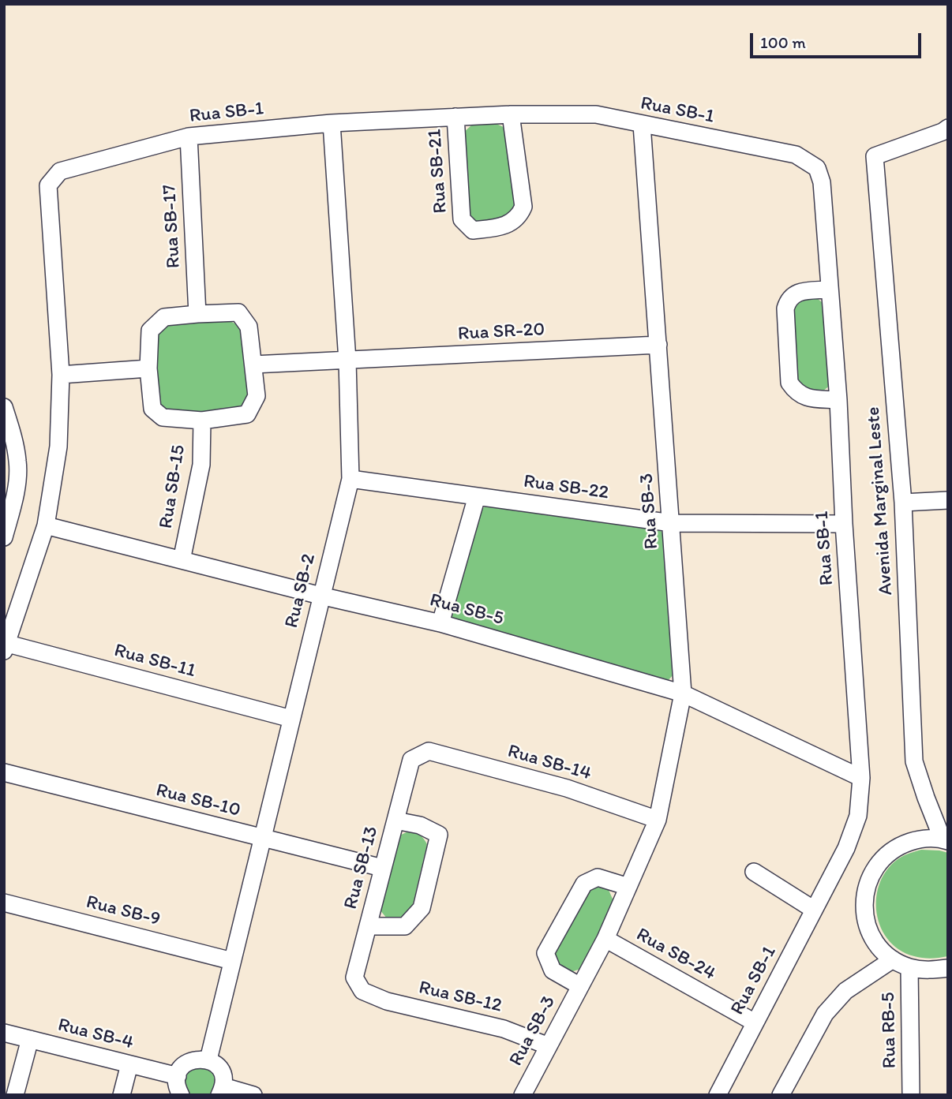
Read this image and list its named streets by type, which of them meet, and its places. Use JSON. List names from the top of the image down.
{
  "streets": {
    "street": [
      "Rua SB-1",
      "Rua SB-21",
      "Rua SB-17",
      "Rua SR-20",
      "Rua SB-15",
      "Rua SB-22",
      "Avenida Marginal Leste",
      "Rua SB-3",
      "Rua SB-2",
      "Rua SB-5",
      "Rua SB-11",
      "Rua SB-14",
      "Rua SB-10",
      "Rua SB-13",
      "Rua SB-9",
      "Rua SB-24",
      "Rua SB-12",
      "Rua RB-5",
      "Rua SB-4"
    ]
  },
  "crossings": [
    ["Rua SB-1", "Rua SB-21"],
    ["Rua SB-1", "Rua SB-17"],
    ["Rua SB-1", "Rua SB-22"],
    ["Rua SB-1", "Rua SB-3"],
    ["Rua SB-1", "Rua SB-2"],
    ["Rua SB-1", "Rua SB-5"],
    ["Rua SB-1", "Rua SB-11"],
    ["Rua SB-1", "Rua SB-24"],
    ["Rua SB-17", "Rua SR-20"],
    ["Rua SB-17", "Rua SB-15"],
    ["Rua SR-20", "Rua SB-15"],
    ["Rua SR-20", "Rua SB-3"],
    ["Rua SR-20", "Rua SB-2"],
    ["Rua SB-15", "Rua SB-5"],
    ["Rua SB-22", "Rua SB-3"],
    ["Rua SB-22", "Rua SB-2"],
    ["Rua SB-3", "Rua SB-5"],
    ["Rua SB-3", "Rua SB-14"],
    ["Rua SB-3", "Rua SB-24"],
    ["Rua SB-3", "Rua SB-12"],
    ["Rua SB-2", "Rua SB-5"],
    ["Rua SB-2", "Rua SB-11"],
    ["Rua SB-2", "Rua SB-10"],
    ["Rua SB-2", "Rua SB-9"],
    ["Rua SB-14", "Rua SB-13"],
    ["Rua SB-10", "Rua SB-13"],
    ["Rua SB-13", "Rua SB-12"]
  ],
  "scale_bar": "100 m"
}
